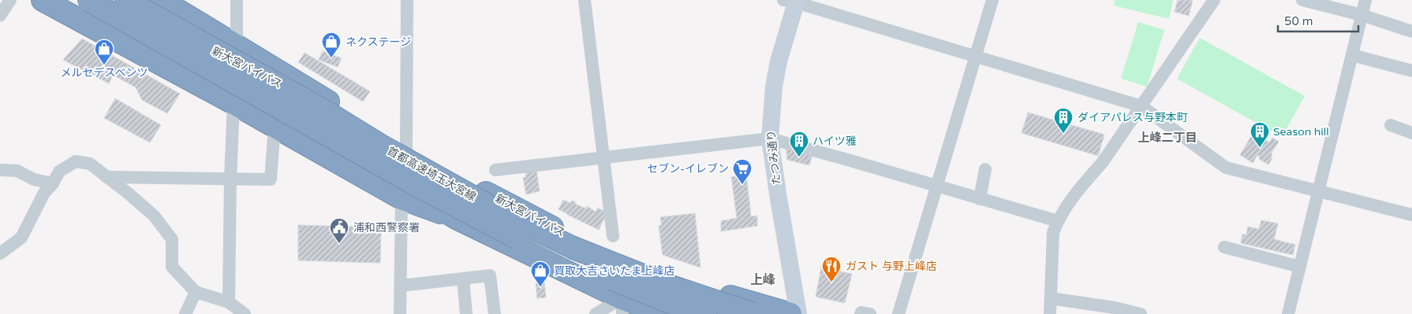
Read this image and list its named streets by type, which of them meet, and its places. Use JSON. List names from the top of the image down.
{
  "streets": {
    "highway": ["新大宮バイパス", "首都高速埼玉大宮線"],
    "main road": ["たつみ通り"]
  },
  "districts": ["上峰二丁目", "上峰"],
  "places": {
    "shop": ["ネクステージ", "メルセデスベンツ", "買取大吉さいたま上峰店"],
    "building": ["ダイアパレス与野本町", "Season hill", "ハイツ雅"],
    "supermarket": ["セブン-イレブン"],
    "public building": ["浦和西警察署"],
    "restaurant": ["ガスト 与野上峰店"]
  },
  "scale_bar": "50 m"
}
